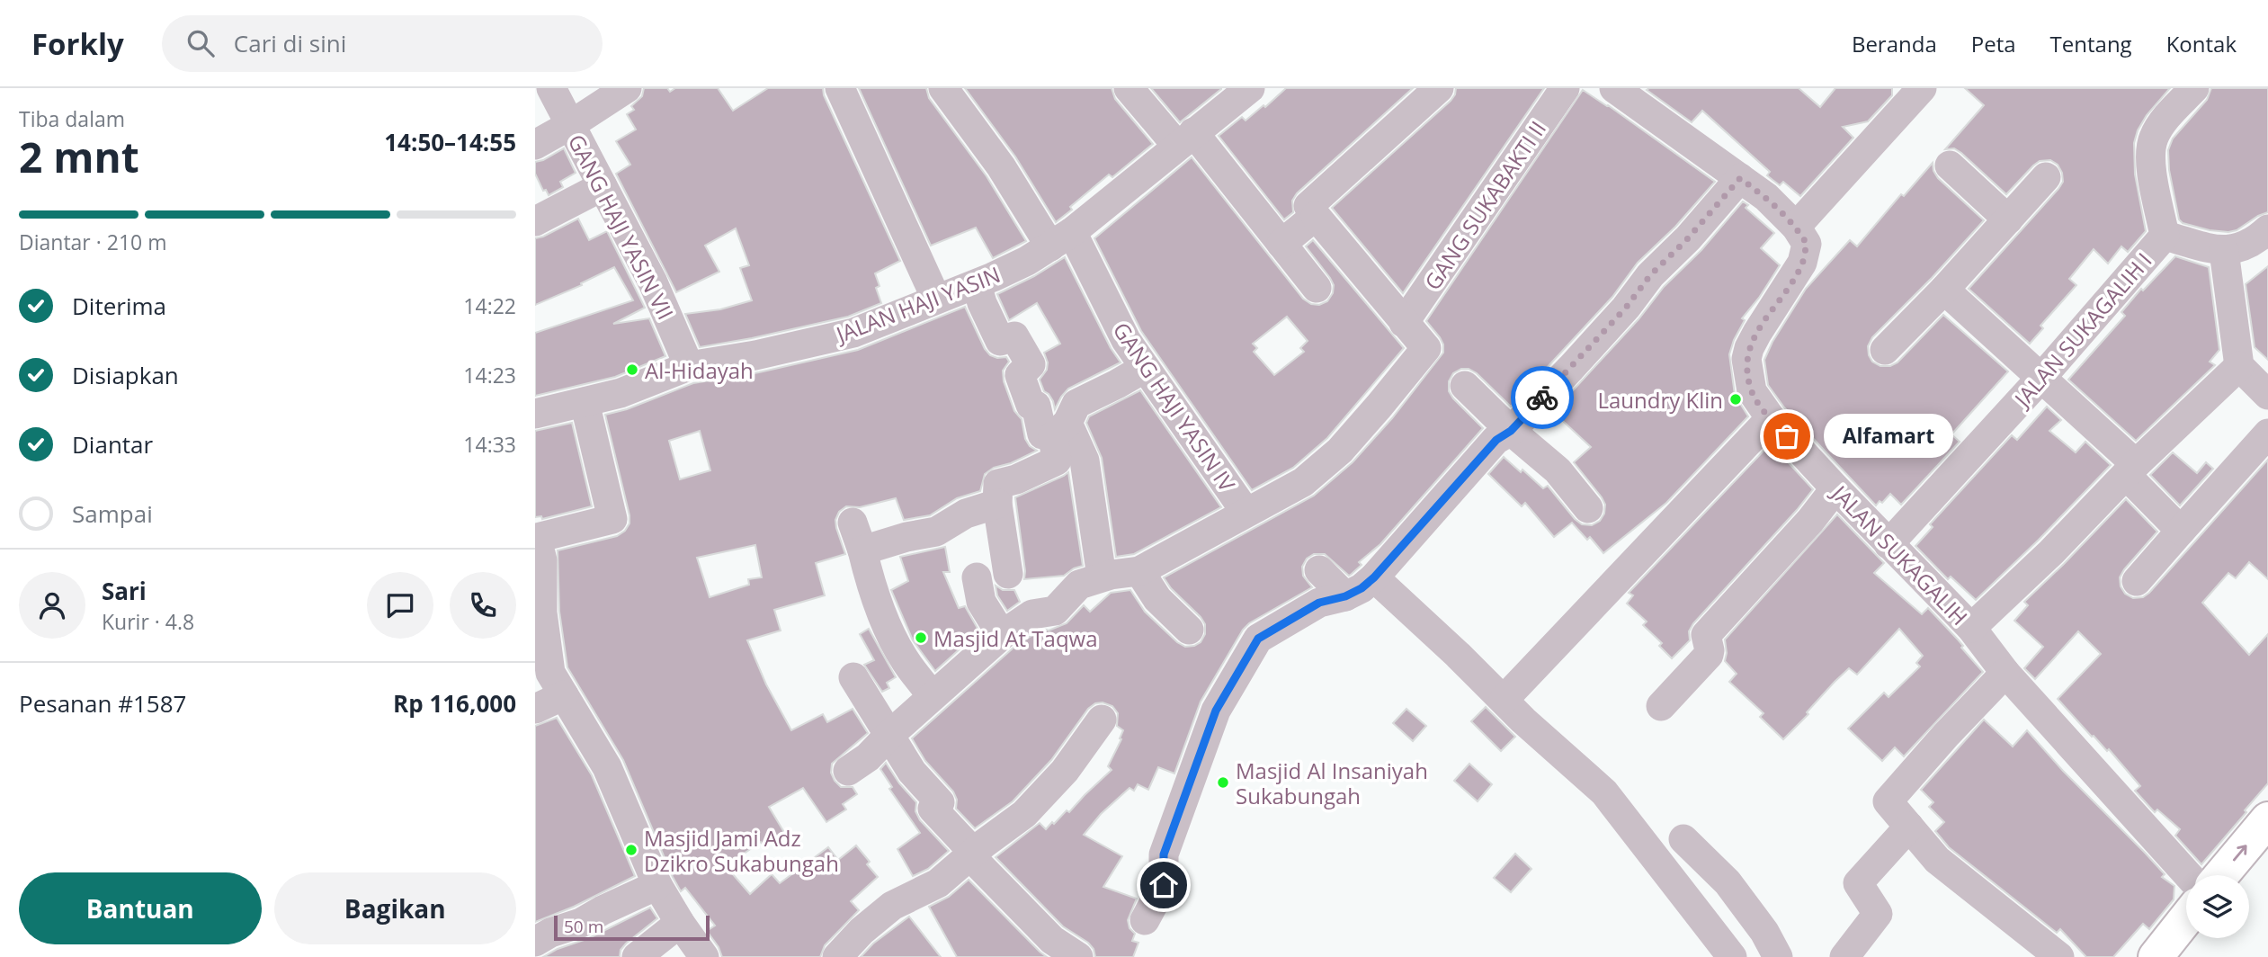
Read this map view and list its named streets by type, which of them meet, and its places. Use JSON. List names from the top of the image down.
{
  "streets": {
    "street": [
      "GANG SUKABAKTI II",
      "GANG HAJI YASIN VII",
      "JALAN HAJI YASIN",
      "JALAN SUKAGALIH I",
      "GANG HAJI YASIN IV",
      "JALAN SUKAGALIH"
    ]
  },
  "crossings": [
    ["GANG HAJI YASIN VII", "JALAN HAJI YASIN"],
    ["JALAN HAJI YASIN", "GANG HAJI YASIN IV"],
    ["JALAN SUKAGALIH I", "JALAN SUKAGALIH"]
  ],
  "places": [
    "Al-Hidayah",
    "Laundry Klin",
    "Alfamart",
    "Masjid At Taqwa",
    "Masjid Al Insaniyah Sukabungah",
    "Masjid Jami Adz Dzikro Sukabungah"
  ],
  "scale_bar": "50 m",
  "page": {
    "header": "Forkly",
    "search": "Cari di sini",
    "nav": [
      "Beranda",
      "Peta",
      "Tentang",
      "Kontak"
    ],
    "heading": ["2 mnt", "Tiba dalam", "14:50–14:55"],
    "panel": [
      "Sari",
      "Kurir · 4.8",
      "Pesanan #1587",
      "Rp 116,000"
    ],
    "bar": "Diantar · 210 m",
    "list": [
      ["Diterima", "14:22"],
      ["Disiapkan", "14:23"],
      ["Diantar", "14:33"],
      "Sampai"
    ],
    "bubble": "Alfamart",
    "buttons": ["Bantuan", "Bagikan"],
    "scale": "50 m"
  }
}
